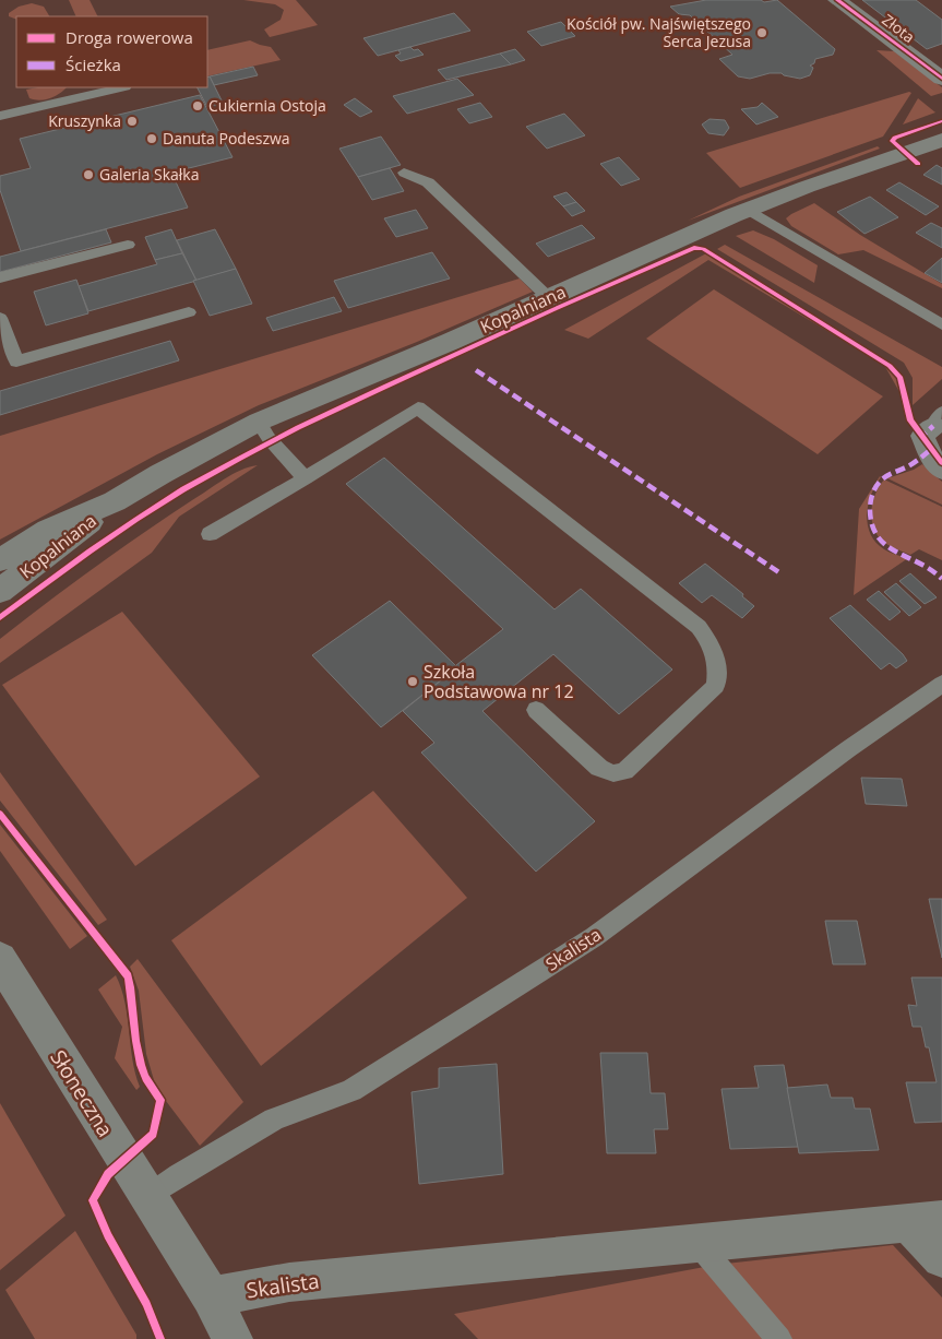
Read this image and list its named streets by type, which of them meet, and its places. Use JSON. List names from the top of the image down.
{
  "streets": {
    "street": [
      "Złota",
      "Kopalniana",
      "Skalista",
      "Słoneczna"
    ]
  },
  "crossings": [
    ["Skalista", "Słoneczna"]
  ],
  "places": [
    "Kościół pw. Najświętszego Serca Jezusa",
    "Cukiernia Ostoja",
    "Kruszynka",
    "Danuta Podeszwa",
    "Galeria Skałka",
    "Szkoła Podstawowa nr 12"
  ],
  "legend": ["Droga rowerowa", "Ścieżka"]
}
